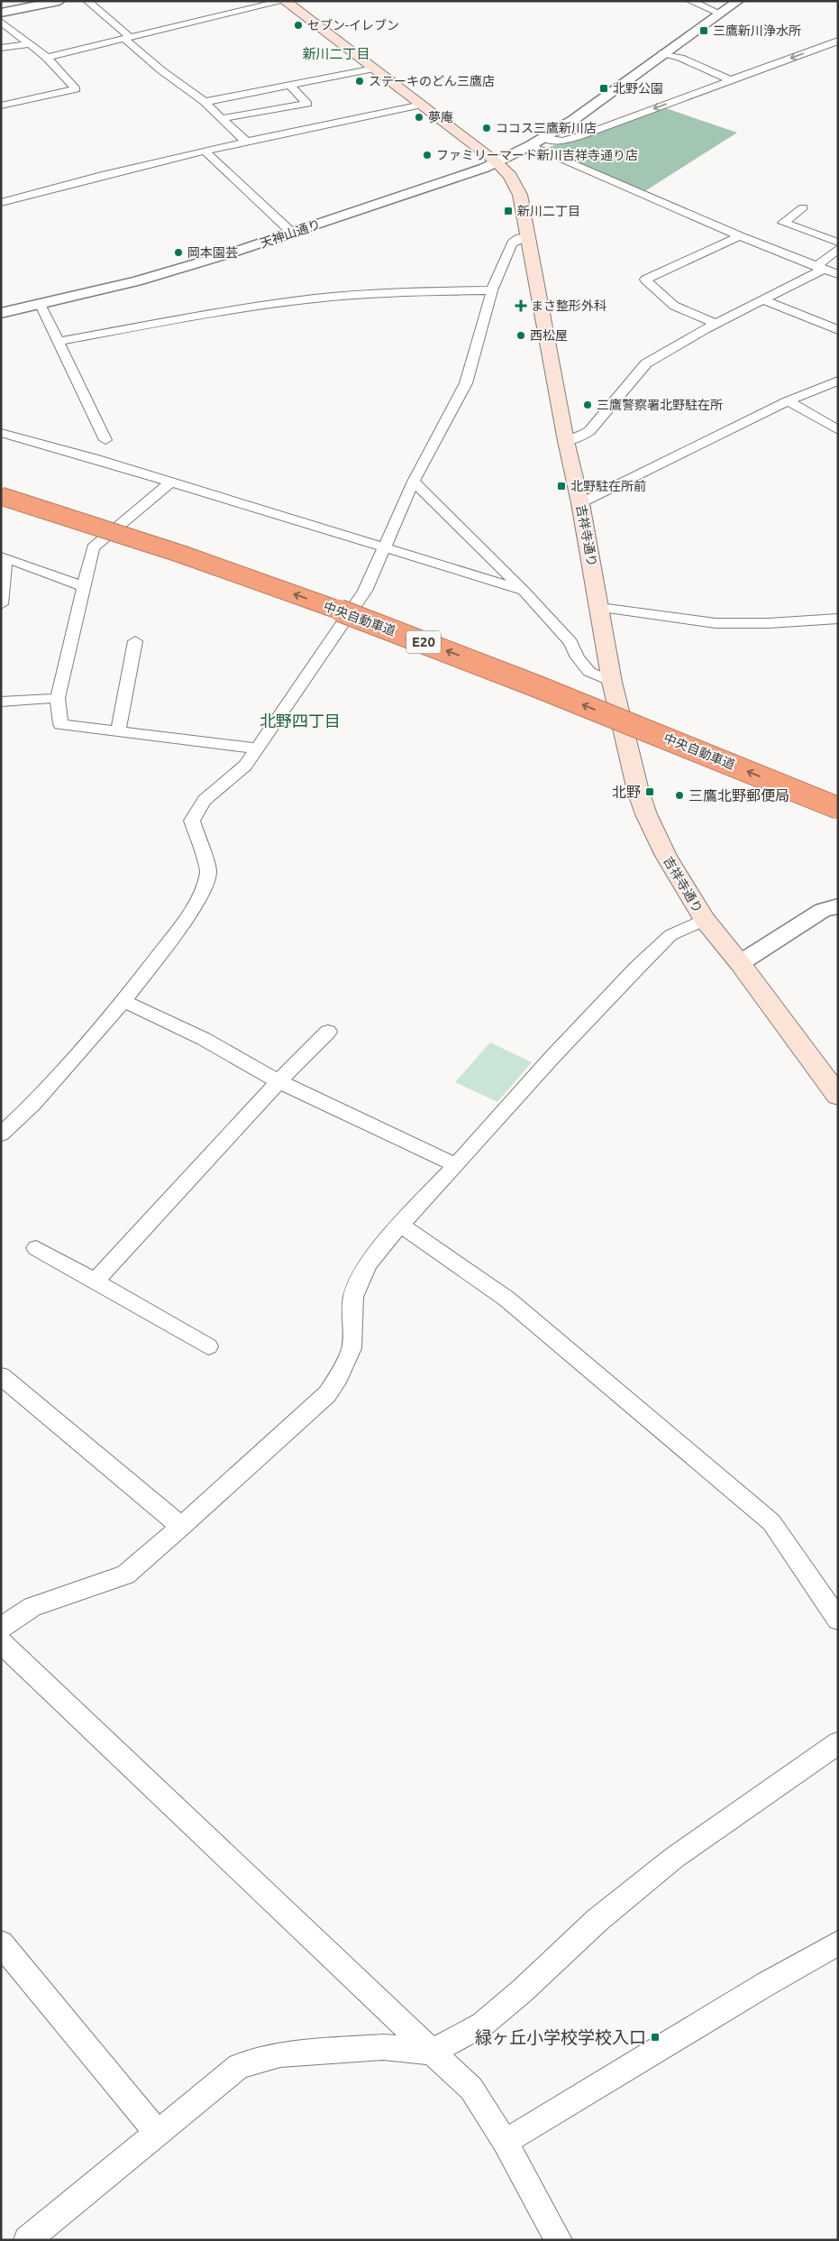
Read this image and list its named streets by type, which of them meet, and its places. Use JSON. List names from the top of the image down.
{
  "streets": {
    "highway": ["中央自動車道", "E20"],
    "main road": ["吉祥寺通り"],
    "street": ["天神山通り"]
  },
  "crossings": [
    ["天神山通り", "吉祥寺通り"]
  ],
  "districts": ["新川二丁目", "北野四丁目"],
  "places": {
    "other": [
      "セブン-イレブン",
      "ステーキのどん三鷹店",
      "夢庵",
      "ココス三鷹新川店",
      "ファミリーマート新川吉祥寺通り店",
      "岡本園芸",
      "西松屋",
      "三鷹警察署北野駐在所",
      "三鷹北野郵便局"
    ],
    "transit": [
      "三鷹新川浄水所",
      "北野公園",
      "新川二丁目",
      "北野駐在所前",
      "北野",
      "緑ヶ丘小学校学校入口"
    ],
    "health": ["まさ整形外科"]
  }
}
